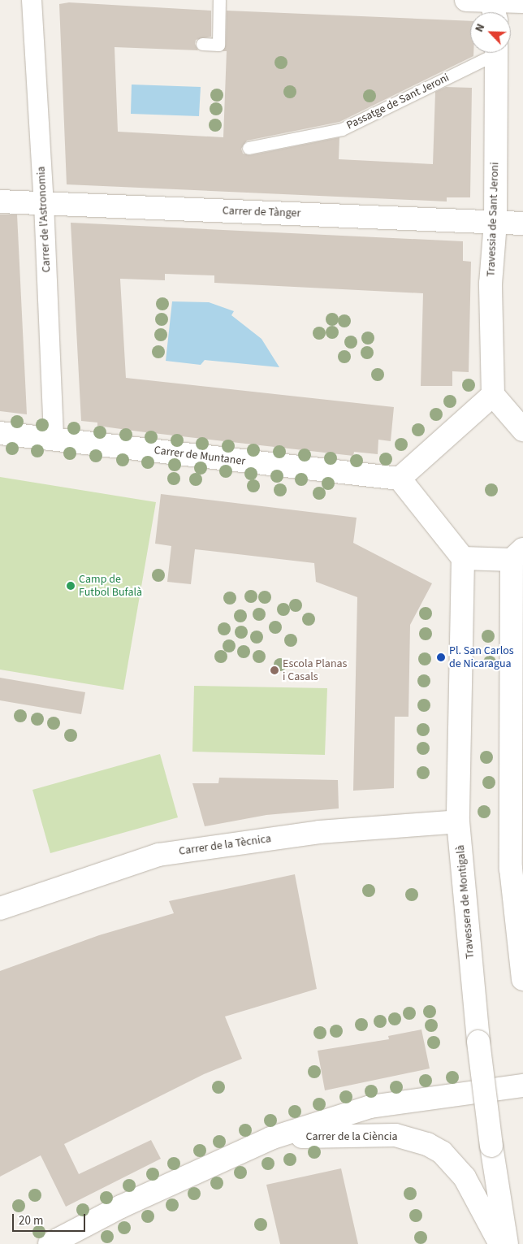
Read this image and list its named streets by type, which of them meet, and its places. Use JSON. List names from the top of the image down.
{
  "streets": {
    "street": [
      "Carrer de Tànger",
      "Carrer de l'Astronomia",
      "Travessia de Sant Jeroni",
      "Carrer de Muntaner",
      "Carrer de la Tècnica",
      "Travessera de Montigalà",
      "Carrer de la Ciència"
    ],
    "lane": ["Passatge de Sant Jeroni"]
  },
  "crossings": [
    ["Carrer de Tànger", "Carrer de l'Astronomia"],
    ["Carrer de Tànger", "Travessia de Sant Jeroni"],
    ["Carrer de l'Astronomia", "Carrer de Muntaner"],
    ["Carrer de la Tècnica", "Travessera de Montigalà"]
  ],
  "places": ["Camp de Futbol Bufalà", "Pl. San Carlos de Nicaragua", "Escola Planas i Casals"],
  "scale_bar": "20 m",
  "north": "top left"
}
